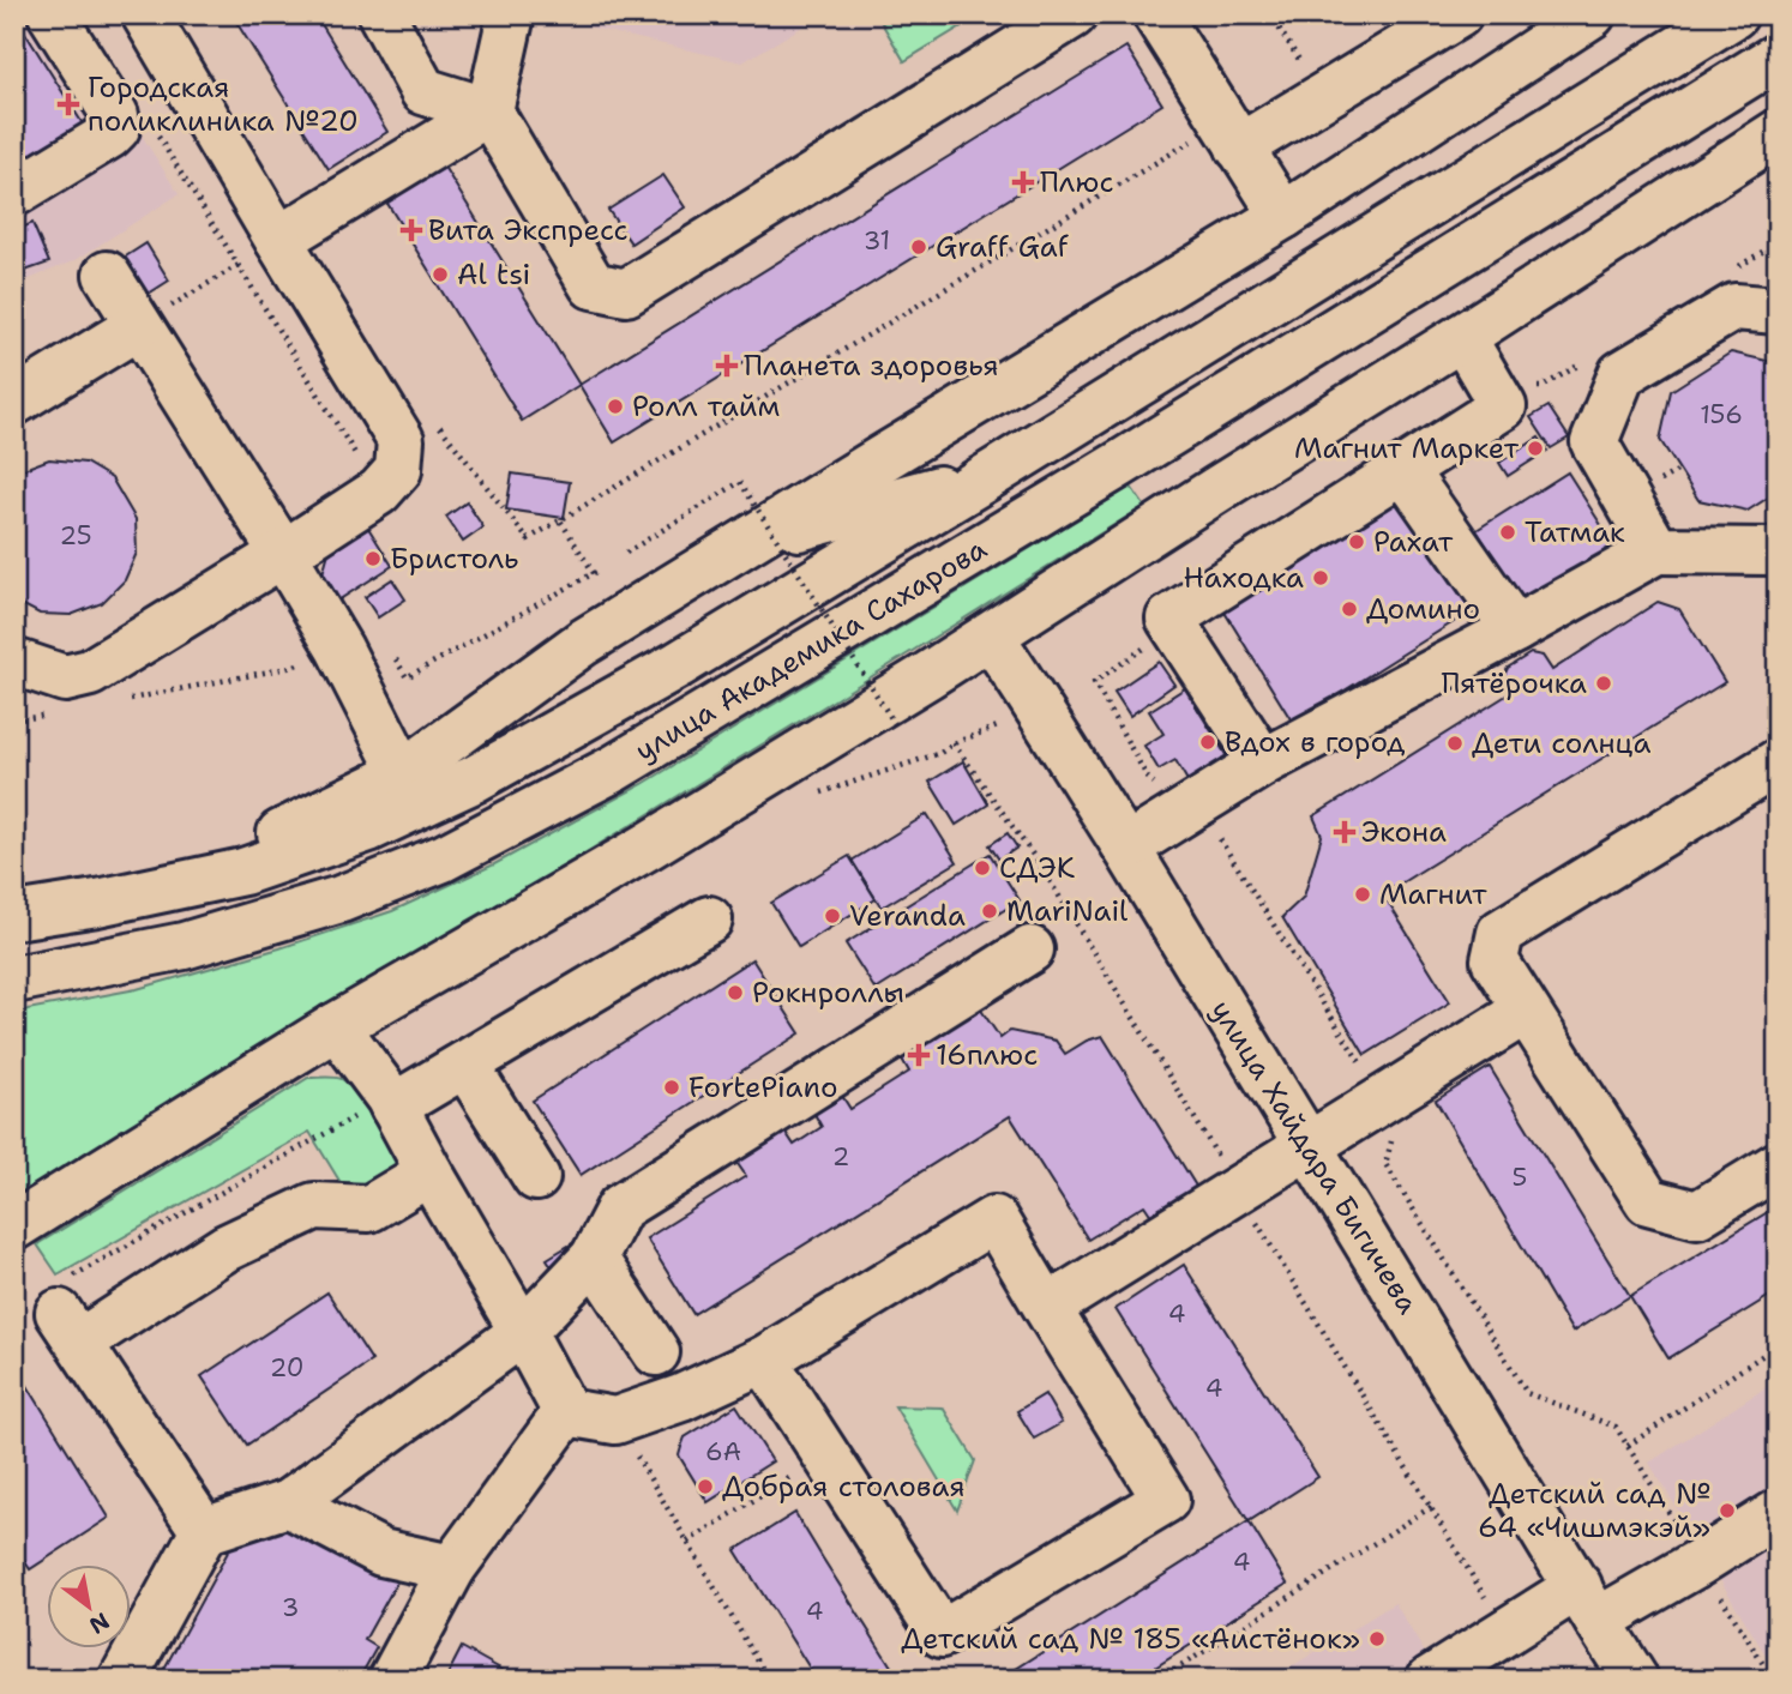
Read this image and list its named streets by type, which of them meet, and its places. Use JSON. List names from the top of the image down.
{
  "streets": {
    "main road": ["улица Академика Сахарова", "улица Хайдара Бигичева"]
  },
  "places": {
    "health": [
      "Городская поликлиника №20",
      "Плюс",
      "Вита Экспресс",
      "Планета здоровья",
      "Экона",
      "16плюс"
    ],
    "other": [
      "Graff Gaf",
      "Al tsi",
      "Ролл тайм",
      "Магнит Маркет",
      "Татмак",
      "Рахат",
      "Бристоль",
      "Находка",
      "Домино",
      "Пятёрочка",
      "Вдох в город",
      "Дети солнца",
      "СДЭК",
      "Магнит",
      "MariNail",
      "Veranda",
      "Рокнроллы",
      "FortePiano",
      "Добрая столовая",
      "Детский сад № 64 «Чишмэкэй»",
      "Детский сад № 185 «Аистёнок»"
    ]
  },
  "house_numbers": [
    "31",
    "156",
    "25",
    "2",
    "5",
    "4",
    "20",
    "4",
    "6А",
    "4",
    "3",
    "4"
  ],
  "north": "bottom right"
}
